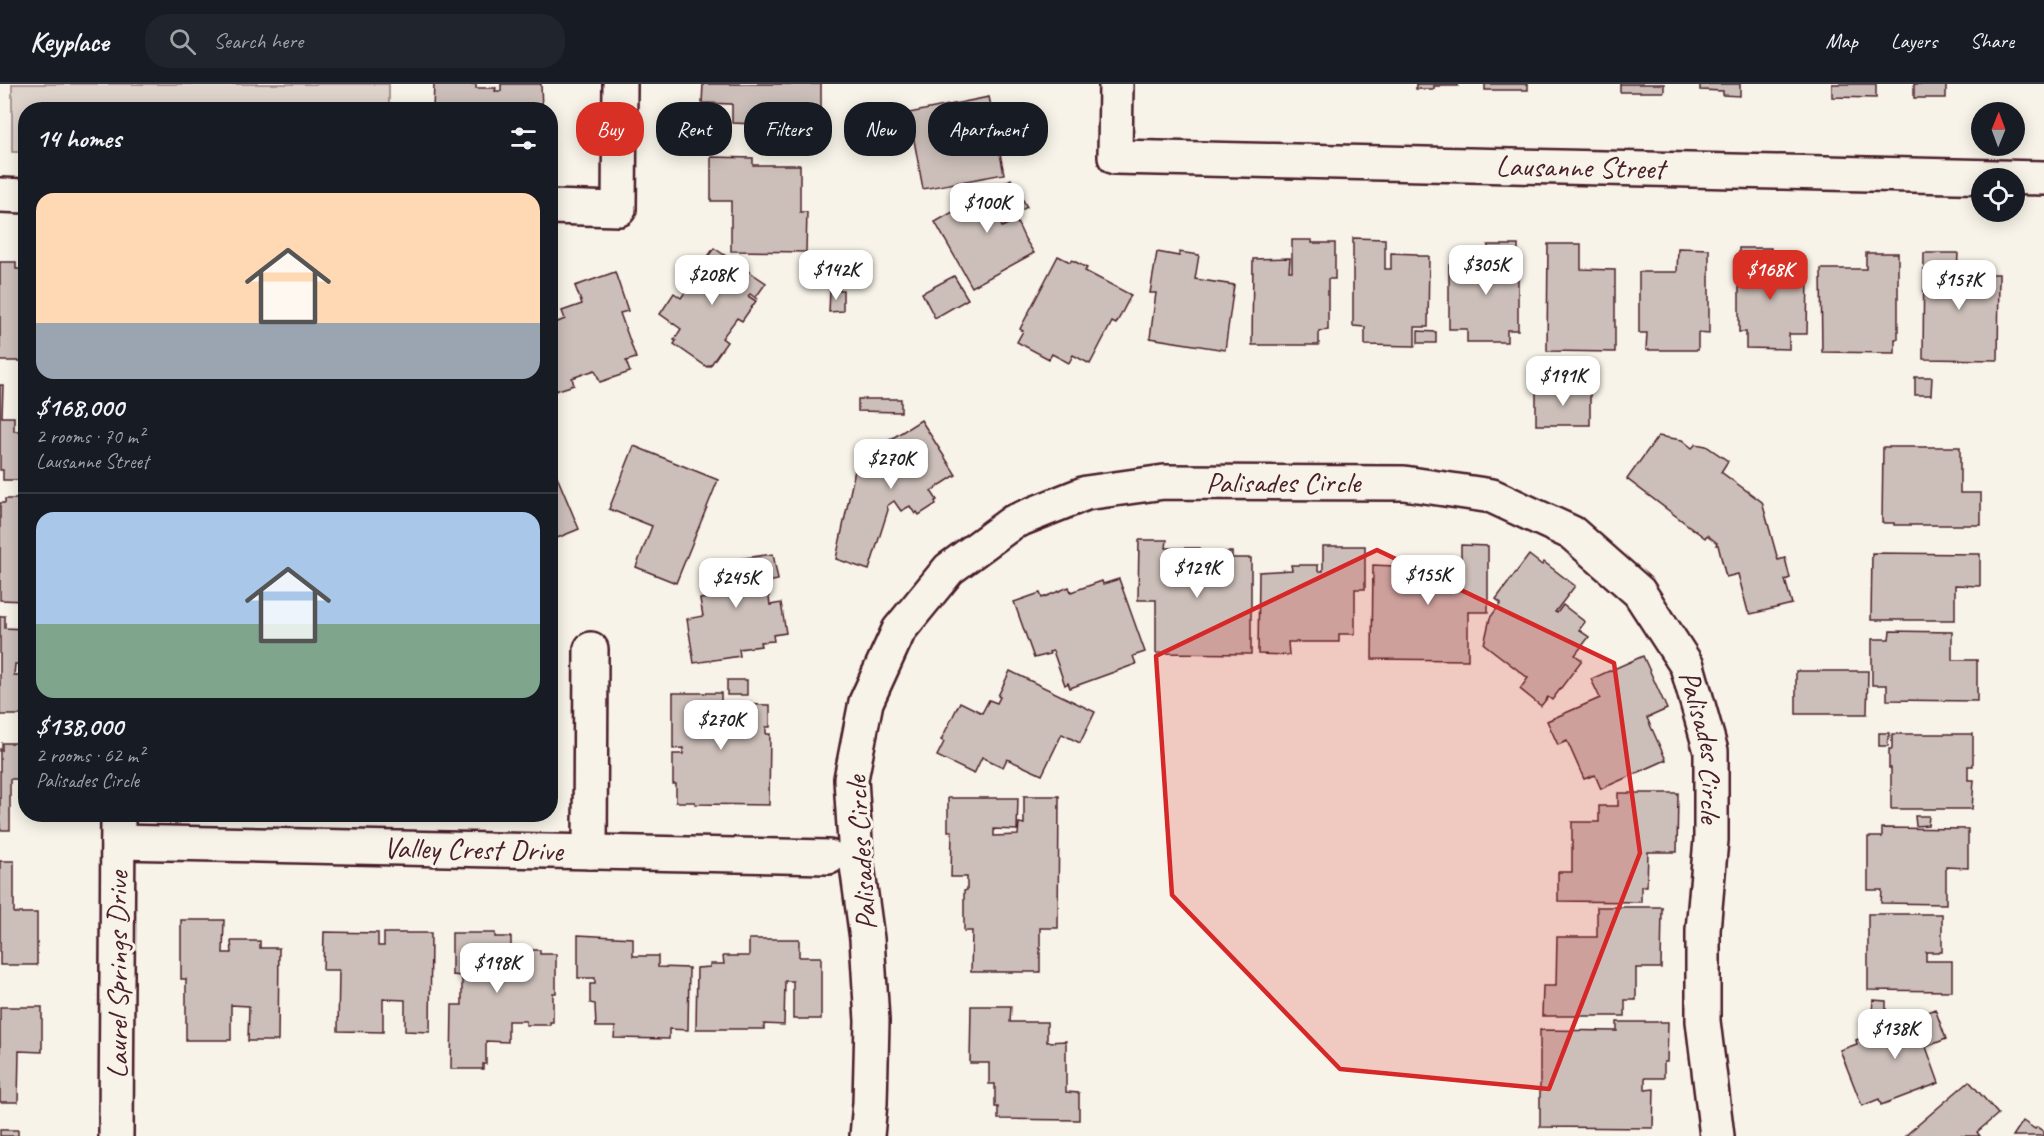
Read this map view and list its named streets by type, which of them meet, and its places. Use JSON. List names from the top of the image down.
{
  "streets": {
    "street": [
      "Lausanne Street",
      "Palisades Circle",
      "Valley Crest Drive",
      "Laurel Springs Drive"
    ]
  },
  "crossings": [
    ["Valley Crest Drive", "Laurel Springs Drive"]
  ],
  "north": "top",
  "page": {
    "header": "Keyplace",
    "search": "Search here",
    "nav": ["Map", "Layers", "Share"],
    "chip": [
      "Buy",
      "Rent",
      "Filters",
      "New",
      "Apartment"
    ],
    "heading": "14 homes",
    "list": [
      {
        "name": "$168,000",
        "note": "2 rooms · 70 m² · Lausanne Street"
      },
      {
        "name": "$138,000",
        "note": "2 rooms · 62 m² · Palisades Circle"
      }
    ],
    "price": [
      "$100K",
      "$305K",
      "$142K",
      "$168K",
      "$208K",
      "$157K",
      "$191K",
      "$270K",
      "$129K",
      "$155K",
      "$245K",
      "$270K",
      "$198K",
      "$138K"
    ]
  }
}
